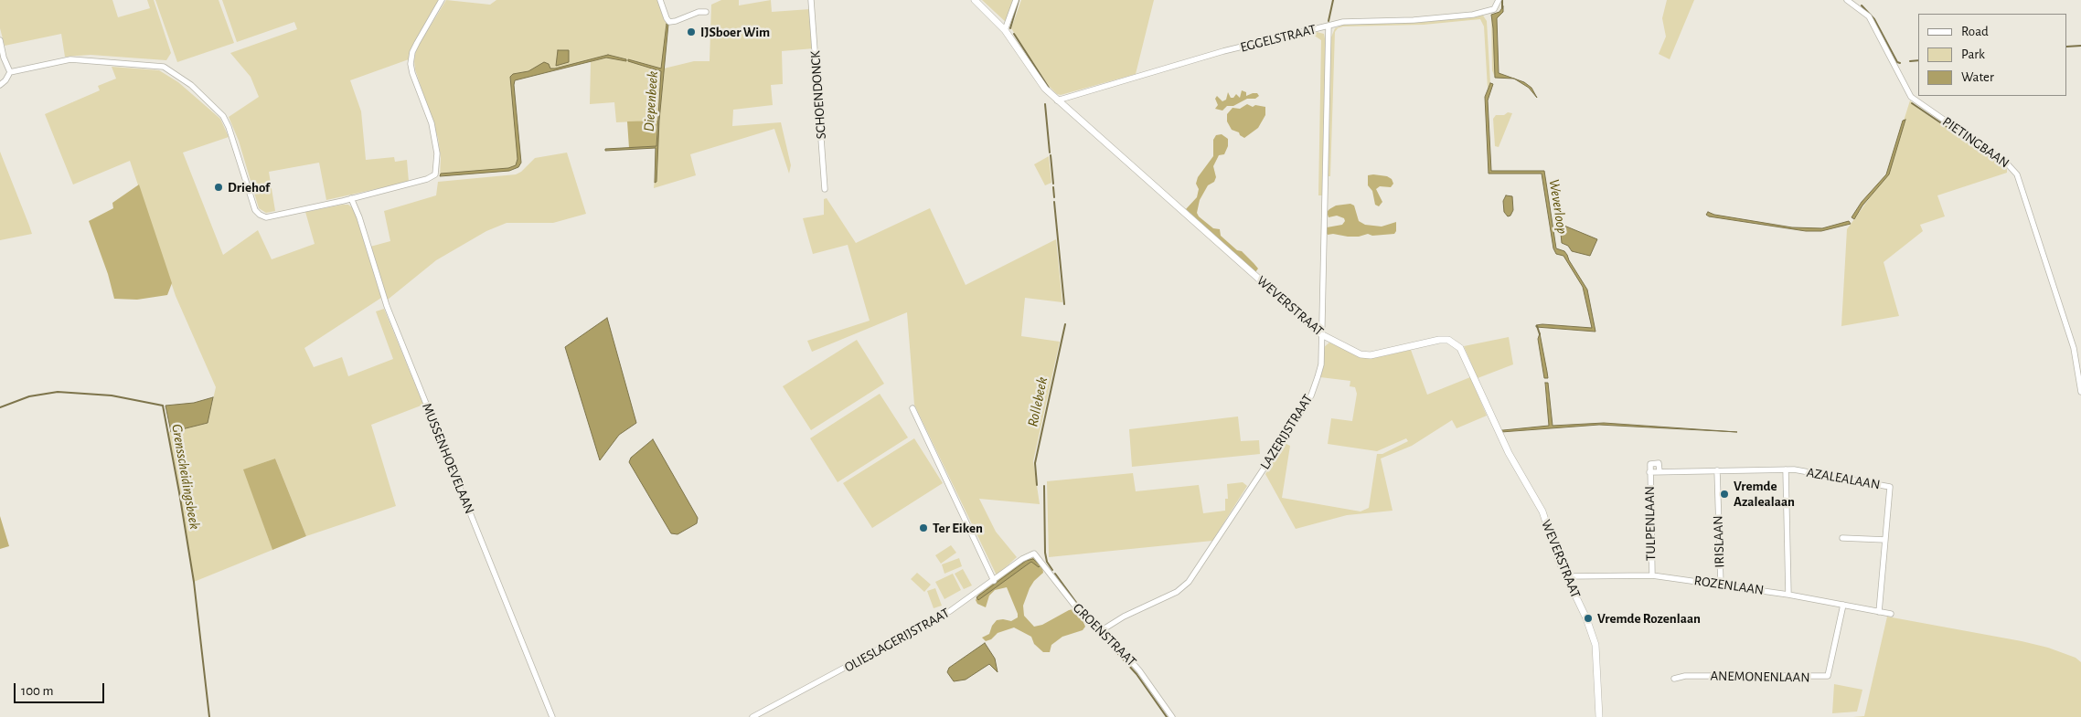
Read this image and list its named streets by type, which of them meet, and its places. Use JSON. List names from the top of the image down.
{
  "streets": {
    "street": [
      "EGGELSTRAAT",
      "SCHOENDONCK",
      "PIETINGBAAN",
      "WEVERSTRAAT",
      "LAZERIJSTRAAT",
      "MUSSENHOEVELAAN",
      "AZALEALAAN",
      "TULPENLAAN",
      "IRISLAAN",
      "ROZENLAAN",
      "GROENSTRAAT",
      "OLIESLAGERIJSTRAAT",
      "ANEMONENLAAN"
    ]
  },
  "crossings": [
    ["EGGELSTRAAT", "WEVERSTRAAT"],
    ["EGGELSTRAAT", "LAZERIJSTRAAT"],
    ["WEVERSTRAAT", "LAZERIJSTRAAT"],
    ["WEVERSTRAAT", "ROZENLAAN"],
    ["LAZERIJSTRAAT", "GROENSTRAAT"],
    ["AZALEALAAN", "TULPENLAAN"],
    ["AZALEALAAN", "IRISLAAN"],
    ["TULPENLAAN", "ROZENLAAN"],
    ["IRISLAAN", "ROZENLAAN"],
    ["ROZENLAAN", "ANEMONENLAAN"],
    ["GROENSTRAAT", "OLIESLAGERIJSTRAAT"]
  ],
  "water": [
    "Diepenbeek",
    "Weverloop",
    "Rollebeek",
    "Grensscheidingsbeek"
  ],
  "places": [
    "IJSboer Wim",
    "Driehof",
    "Vremde Azalealaan",
    "Ter Eiken",
    "Vremde Rozenlaan"
  ],
  "legend": ["Road", "Park", "Water"],
  "scale_bar": "100 m"
}
